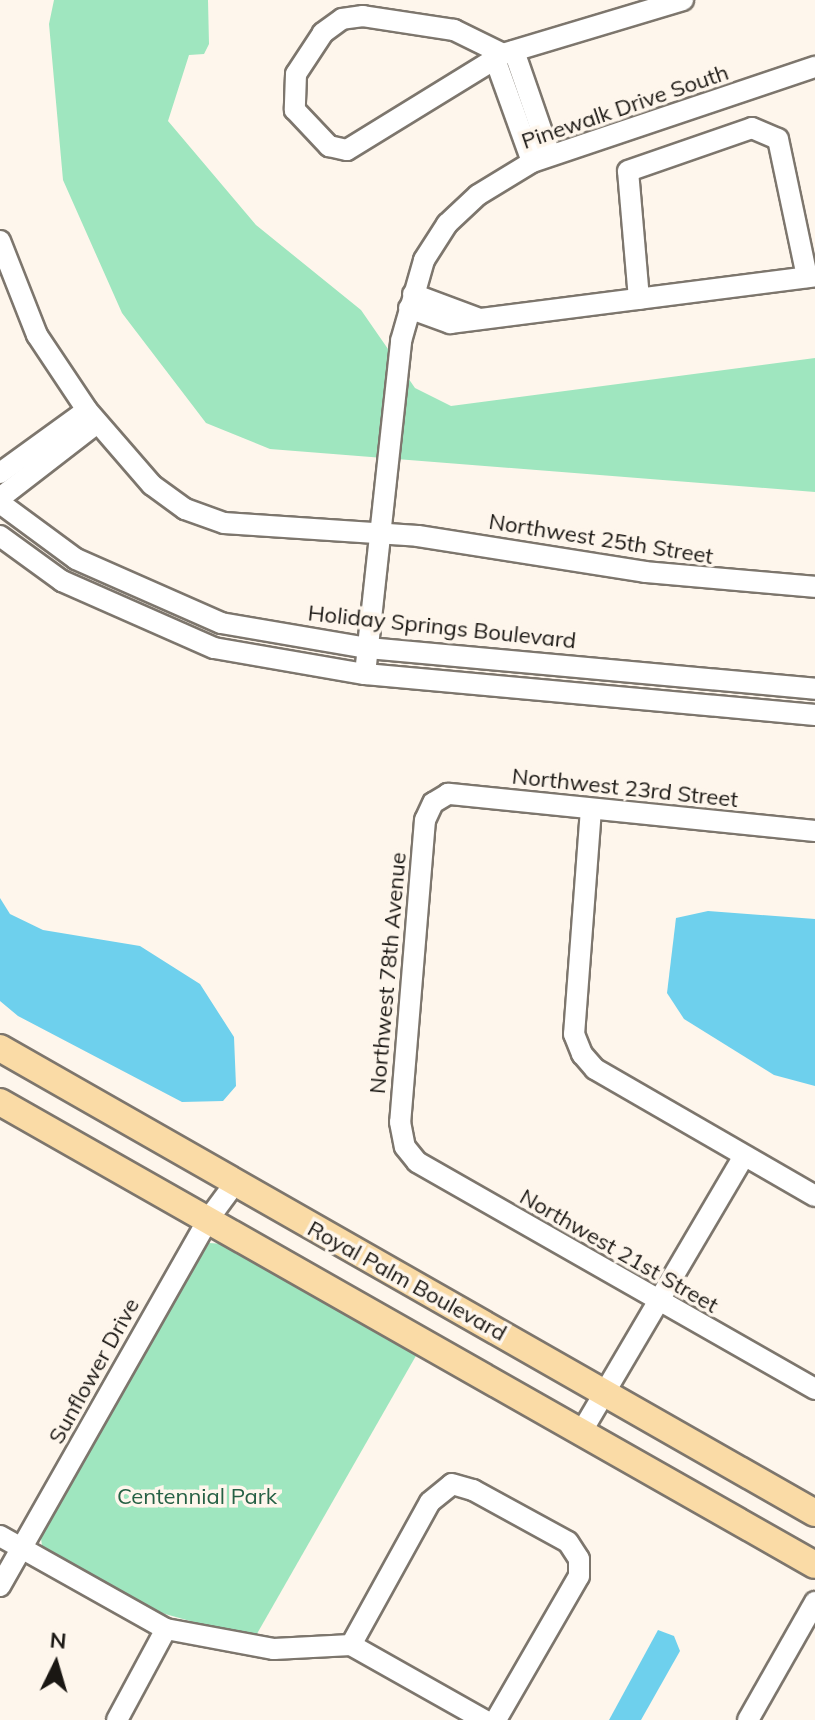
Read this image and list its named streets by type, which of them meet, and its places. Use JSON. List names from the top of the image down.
{
  "streets": {
    "main road": ["Royal Palm Boulevard"],
    "street": [
      "Pinewalk Drive South",
      "Northwest 25th Street",
      "Holiday Springs Boulevard",
      "Northwest 23rd Street",
      "Northwest 78th Avenue",
      "Northwest 21st Street",
      "Sunflower Drive"
    ]
  },
  "crossings": [
    ["Pinewalk Drive South", "Northwest 25th Street"],
    ["Pinewalk Drive South", "Holiday Springs Boulevard"],
    ["Northwest 23rd Street", "Northwest 78th Avenue"],
    ["Northwest 78th Avenue", "Northwest 21st Street"],
    ["Royal Palm Boulevard", "Sunflower Drive"]
  ],
  "parks": ["Centennial Park"],
  "north": "top"
}
